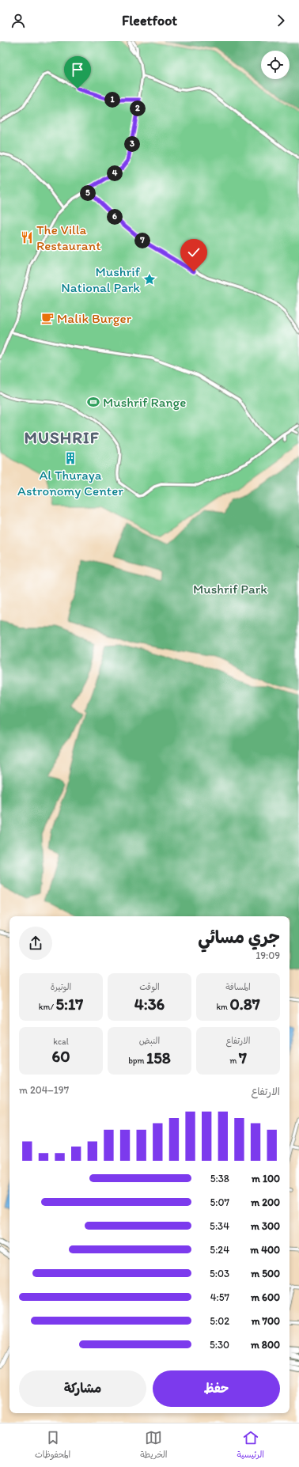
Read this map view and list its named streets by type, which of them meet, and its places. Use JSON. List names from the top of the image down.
{
  "districts": ["MUSHRIF"],
  "parks": ["Mushrif Park"],
  "places": {
    "restaurant": ["The Villa Restaurant"],
    "place": ["Mushrif National Park"],
    "cafe": ["Malik Burger"],
    "sports": ["Mushrif Range"],
    "building": ["Al Thuraya Astronomy Center"]
  },
  "page": {
    "header": "Fleetfoot",
    "pins": [
      "1",
      "2",
      "3",
      "4",
      "5",
      "6",
      "7"
    ],
    "heading": ["جري مسائي", "19:09"],
    "stats": [
      ["المسافة", "0.87 km"],
      ["الوقت", "4:36"],
      ["الوتيرة", "5:17 /km"],
      ["الارتفاع", "7 m"],
      ["النبض", "158 bpm"],
      ["kcal", "60"]
    ],
    "chart": ["الارتفاع", "197–204 m"],
    "list": [
      {
        "name": "100 m",
        "note": "5:38"
      },
      {
        "name": "200 m",
        "note": "5:07"
      },
      {
        "name": "300 m",
        "note": "5:34"
      },
      {
        "name": "400 m",
        "note": "5:24"
      },
      {
        "name": "500 m",
        "note": "5:03"
      },
      {
        "name": "600 m",
        "note": "4:57"
      },
      {
        "name": "700 m",
        "note": "5:02"
      },
      {
        "name": "800 m",
        "note": "5:30"
      }
    ],
    "buttons": ["حفظ", "مشاركة"],
    "tabs": ["الرئيسية", "الخريطة", "المحفوظات"]
  }
}
